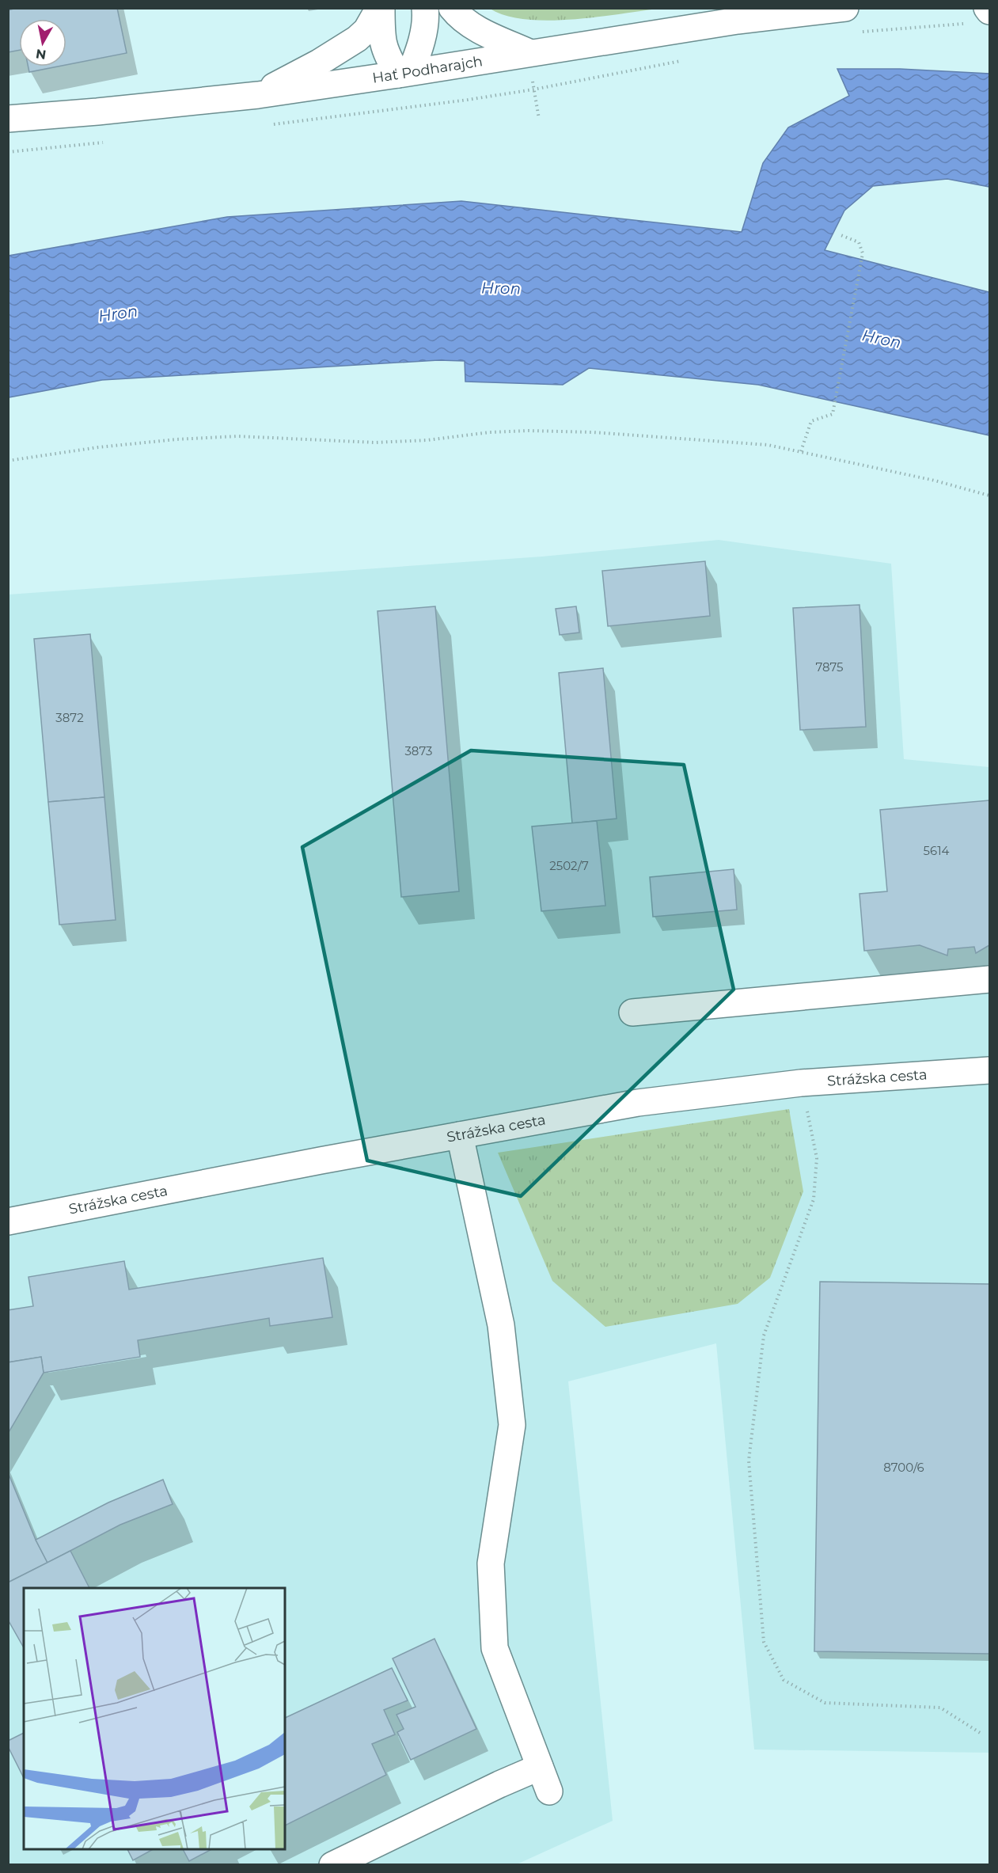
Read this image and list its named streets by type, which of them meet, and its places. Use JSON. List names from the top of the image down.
{
  "streets": {
    "street": ["Hať Podharajch", "Strážska cesta"]
  },
  "water": ["Hron"],
  "house_numbers": [
    "7875",
    "3872",
    "3873",
    "5614",
    "2502/7",
    "8700/6"
  ],
  "north": "bottom"
}
